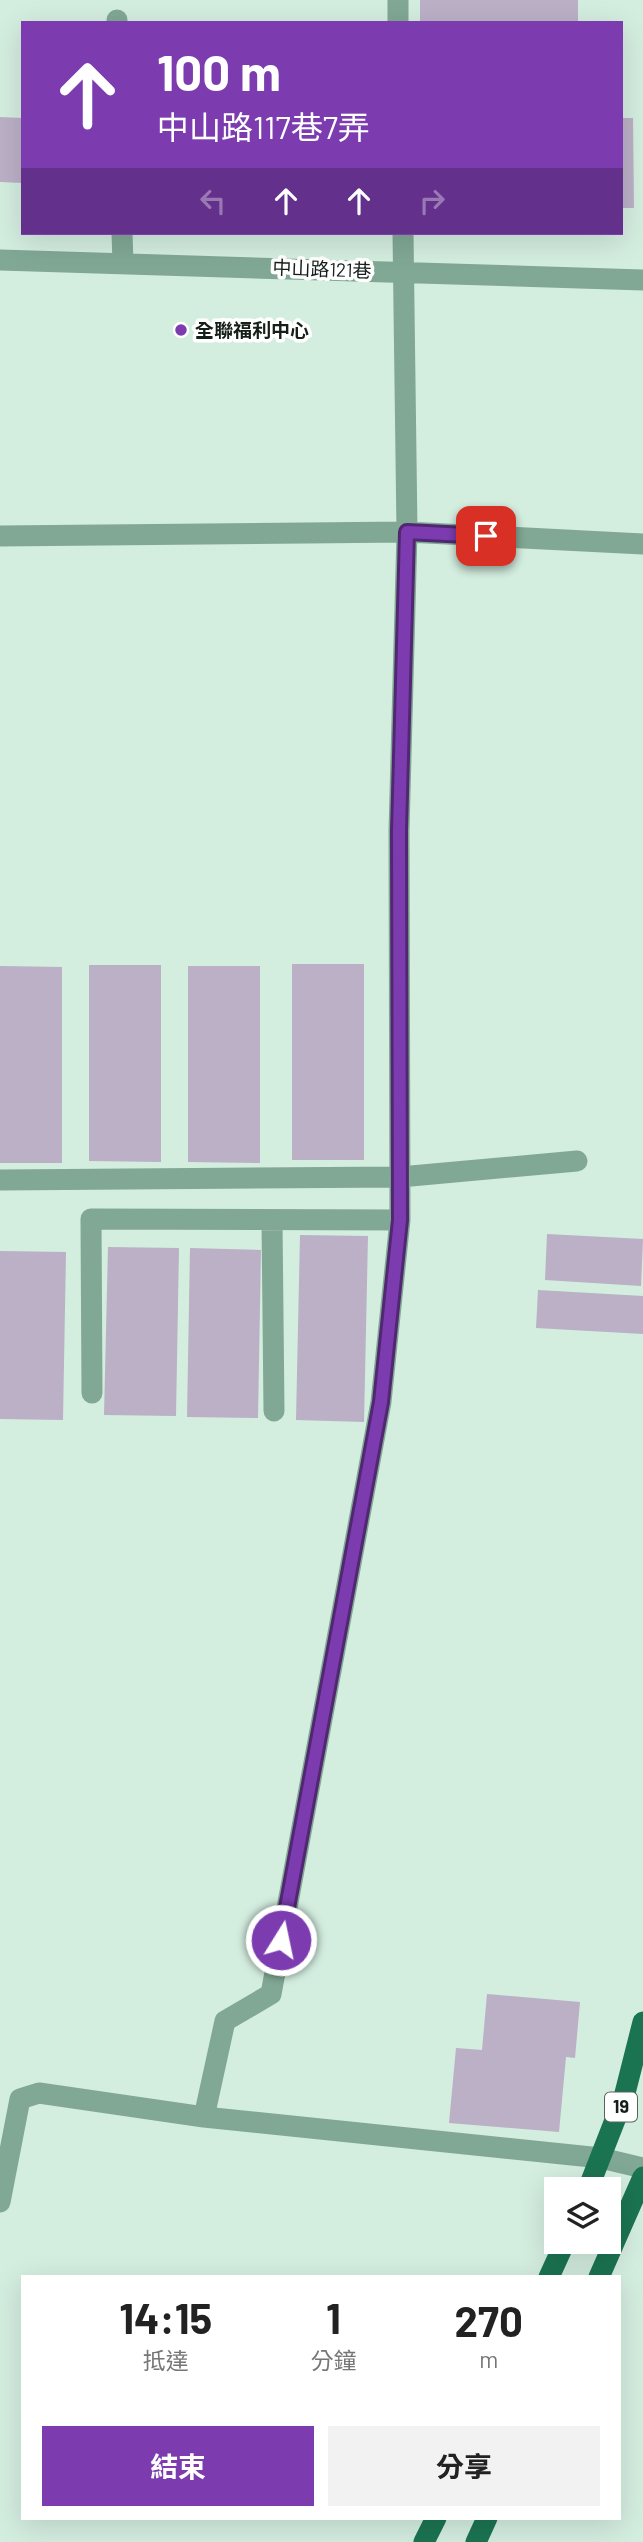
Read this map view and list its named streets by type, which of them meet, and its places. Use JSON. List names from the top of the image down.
{
  "streets": {
    "main road": ["19"],
    "street": ["中山路121巷"]
  },
  "places": ["全聯福利中心"],
  "page": {
    "turn": ["100 m", "中山路117巷7弄"],
    "eta": [
      "14:15",
      "抵達",
      "1",
      "分鐘",
      "270",
      "m"
    ],
    "buttons": ["結束", "分享"]
  }
}
